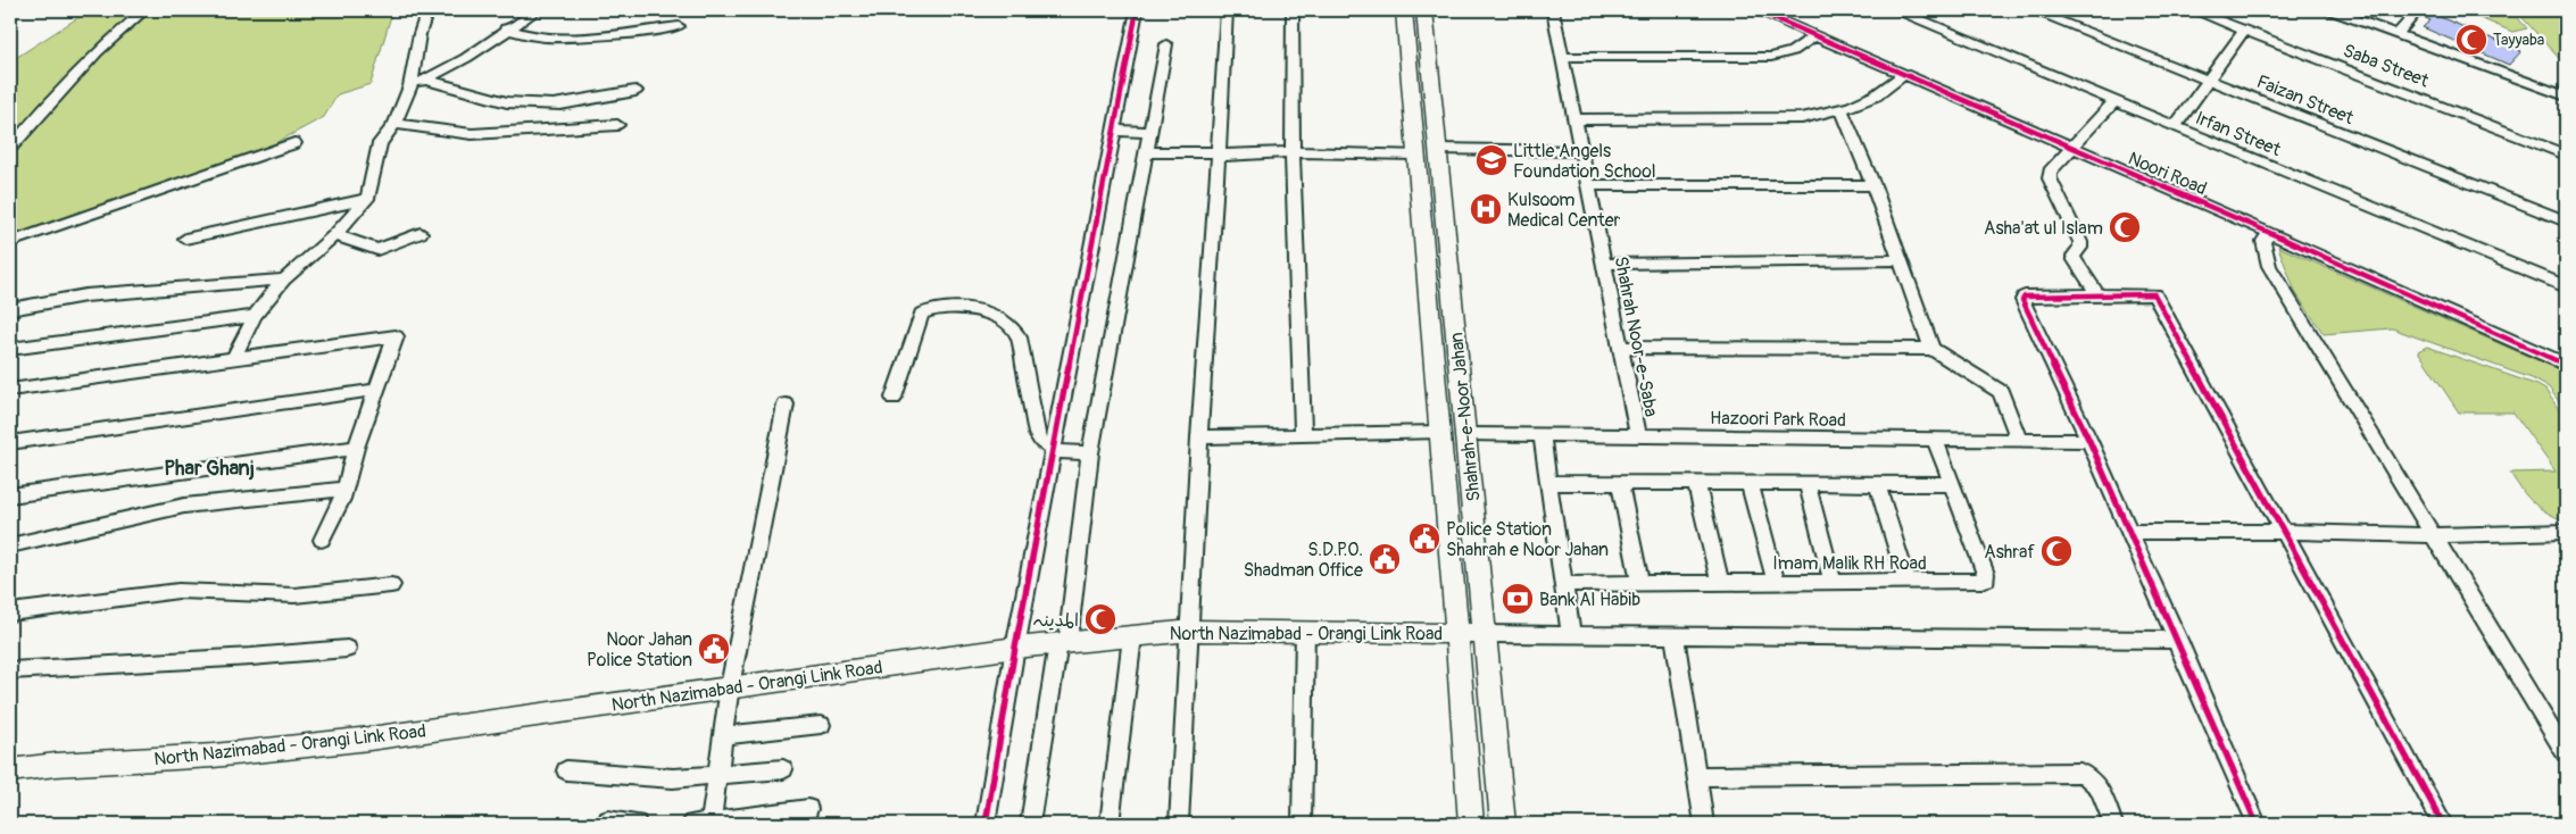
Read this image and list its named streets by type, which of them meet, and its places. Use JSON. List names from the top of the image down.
{
  "streets": {
    "main road": ["Shahrah-e-Noor Jahan", "North Nazimabad - Orangi Link Road"],
    "street": [
      "Saba Street",
      "Faizan Street",
      "Irfan Street",
      "Noori Road",
      "Shahrah Noor-e-Saba",
      "Hazoori Park Road",
      "Imam Malik RH Road"
    ]
  },
  "crossings": [
    ["Shahrah Noor-e-Saba", "Hazoori Park Road"],
    ["Shahrah-e-Noor Jahan", "Hazoori Park Road"],
    ["Shahrah-e-Noor Jahan", "North Nazimabad - Orangi Link Road"],
    ["Hazoori Park Road", "Imam Malik RH Road"]
  ],
  "districts": ["Phar Ghanj"],
  "places": {
    "mosque": [
      "Tayyaba",
      "Asha'at ul Islam",
      "Ashraf",
      "المدینہ"
    ],
    "school or university": ["Little Angels Foundation School"],
    "hospital": ["Kulsoom Medical Center"],
    "public building": ["Police Station Shahrah e Noor Jahan", "S.D.P.O. Shadman Office", "Noor Jahan Police Station"],
    "bank": ["Bank Al Habib"]
  }
}
